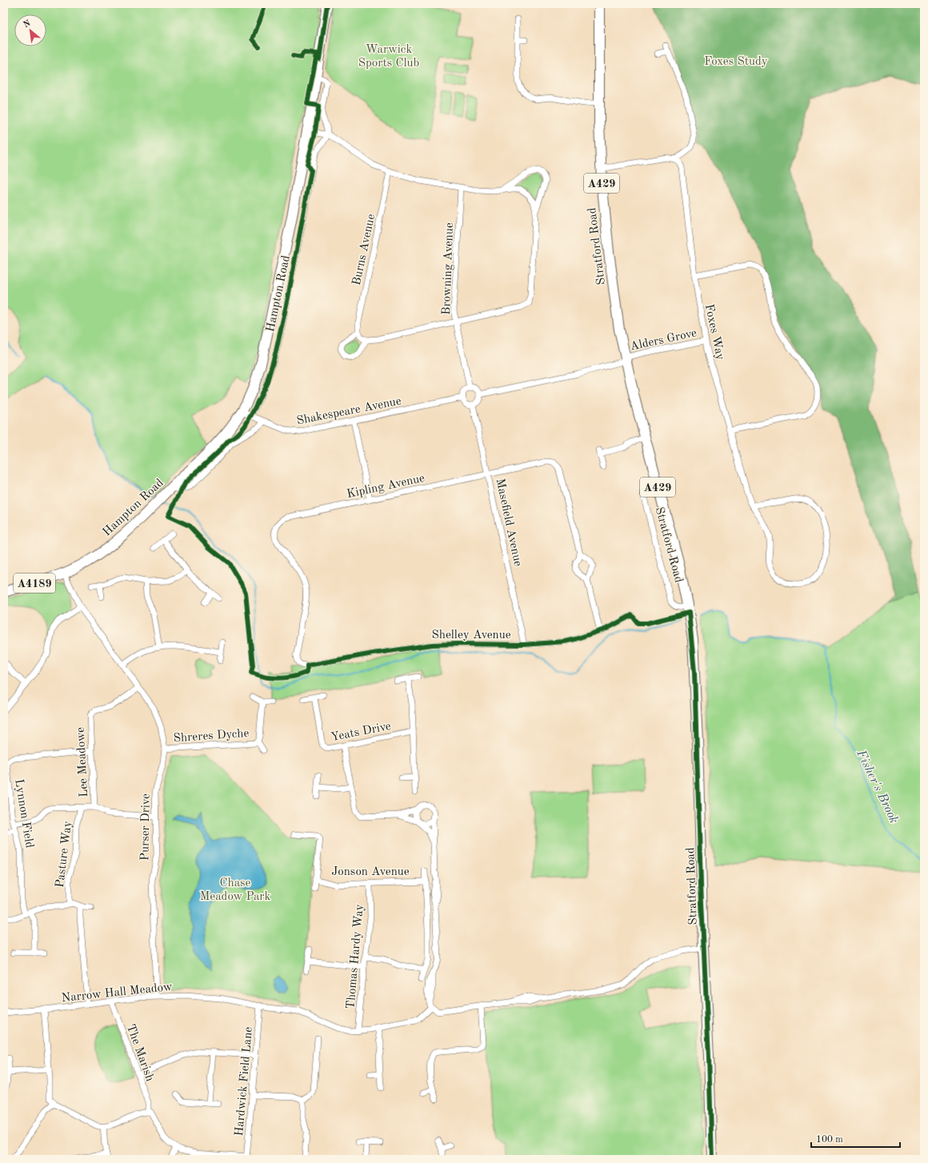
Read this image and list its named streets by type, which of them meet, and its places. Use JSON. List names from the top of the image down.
{
  "streets": {
    "main road": [
      "A429",
      "Stratford Road",
      "Hampton Road",
      "A4189"
    ],
    "street": [
      "Burns Avenue",
      "Browning Avenue",
      "Foxes Way",
      "Alders Grove",
      "Shakespeare Avenue",
      "Kipling Avenue",
      "Masefield Avenue",
      "Shelley Avenue",
      "Yeats Drive",
      "Shreres Dyche",
      "Lee Meadowe",
      "Lynnon Field",
      "Purser Drive",
      "Pasture Way",
      "Jonson Avenue",
      "Thomas Hardy Way",
      "Narrow Hall Meadow",
      "The Marish",
      "Hardwick Field Lane"
    ]
  },
  "crossings": [
    ["Stratford Road", "Alders Grove"],
    ["Browning Avenue", "Shakespeare Avenue"],
    ["Browning Avenue", "Masefield Avenue"],
    ["Hampton Road", "Shakespeare Avenue"],
    ["Hampton Road", "Purser Drive"],
    ["Foxes Way", "Alders Grove"],
    ["Shakespeare Avenue", "Masefield Avenue"],
    ["Kipling Avenue", "Masefield Avenue"],
    ["Kipling Avenue", "Shelley Avenue"],
    ["Masefield Avenue", "Shelley Avenue"],
    ["Shreres Dyche", "Purser Drive"],
    ["Lee Meadowe", "Lynnon Field"],
    ["Lee Meadowe", "Purser Drive"],
    ["Purser Drive", "Narrow Hall Meadow"],
    ["Jonson Avenue", "Thomas Hardy Way"],
    ["Thomas Hardy Way", "Narrow Hall Meadow"],
    ["Narrow Hall Meadow", "The Marish"],
    ["Narrow Hall Meadow", "Hardwick Field Lane"]
  ],
  "water": ["Fisher's Brook"],
  "parks": ["Warwick Sports Club", "Foxes Study", "Chase Meadow Park"],
  "scale_bar": "100 m",
  "north": "top left"
}
